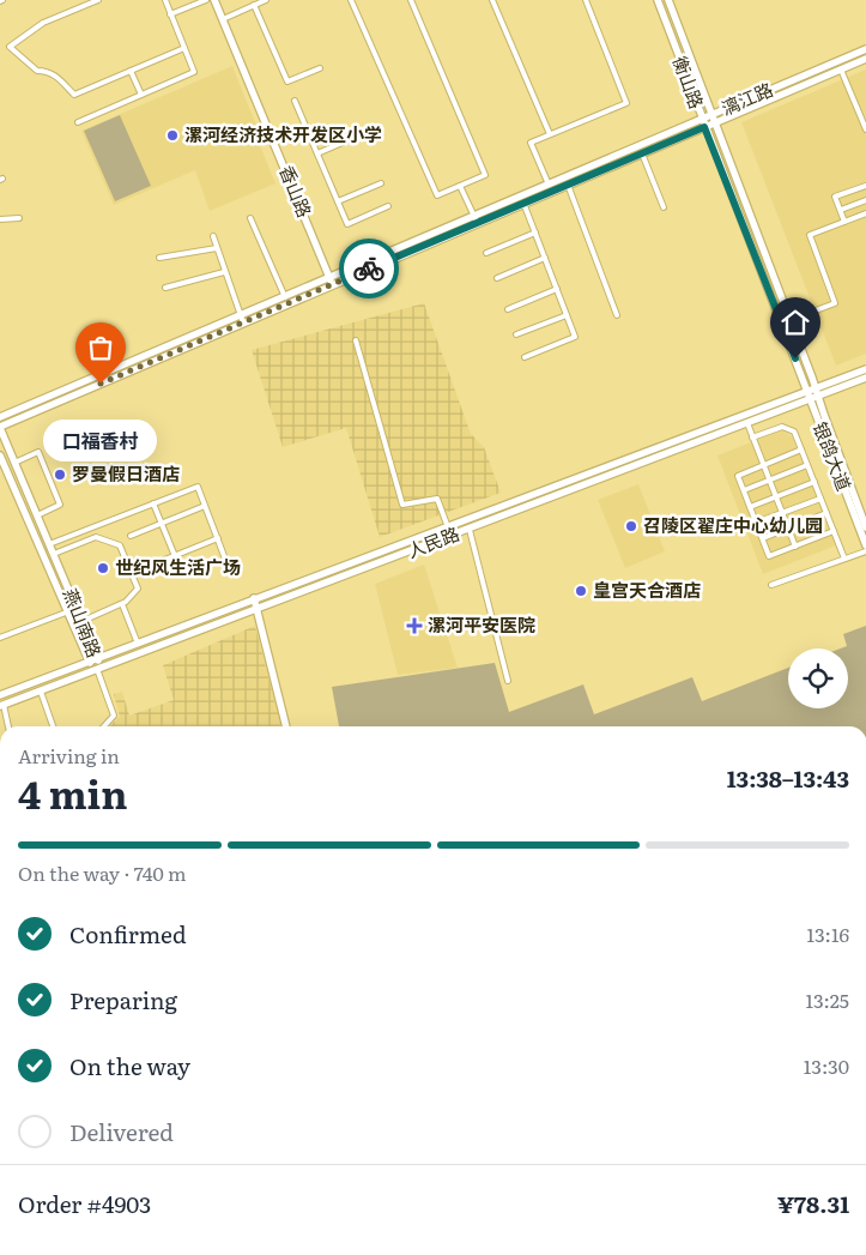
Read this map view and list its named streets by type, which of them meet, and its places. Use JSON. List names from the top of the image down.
{
  "streets": {
    "street": [
      "衡山路",
      "漓江路",
      "香山路",
      "银鸽大道",
      "人民路",
      "燕山南路"
    ]
  },
  "crossings": [
    ["衡山路", "漓江路"],
    ["衡山路", "银鸽大道"],
    ["衡山路", "人民路"],
    ["漓江路", "香山路"],
    ["漓江路", "燕山南路"],
    ["银鸽大道", "人民路"],
    ["人民路", "燕山南路"]
  ],
  "places": {
    "other": [
      "漯河经济技术开发区小学",
      "口福香村",
      "罗曼假日酒店",
      "召陵区翟庄中心幼儿园",
      "世纪风生活广场",
      "皇宫天合酒店"
    ],
    "health": ["漯河平安医院"]
  },
  "page": {
    "bubble": "口福香村",
    "heading": ["4 min", "Arriving in", "13:38–13:43"],
    "panel": ["Order #4903", "¥78.31"],
    "bar": "On the way · 740 m",
    "list": [
      ["Confirmed", "13:16"],
      ["Preparing", "13:25"],
      ["On the way", "13:30"],
      "Delivered"
    ]
  }
}
